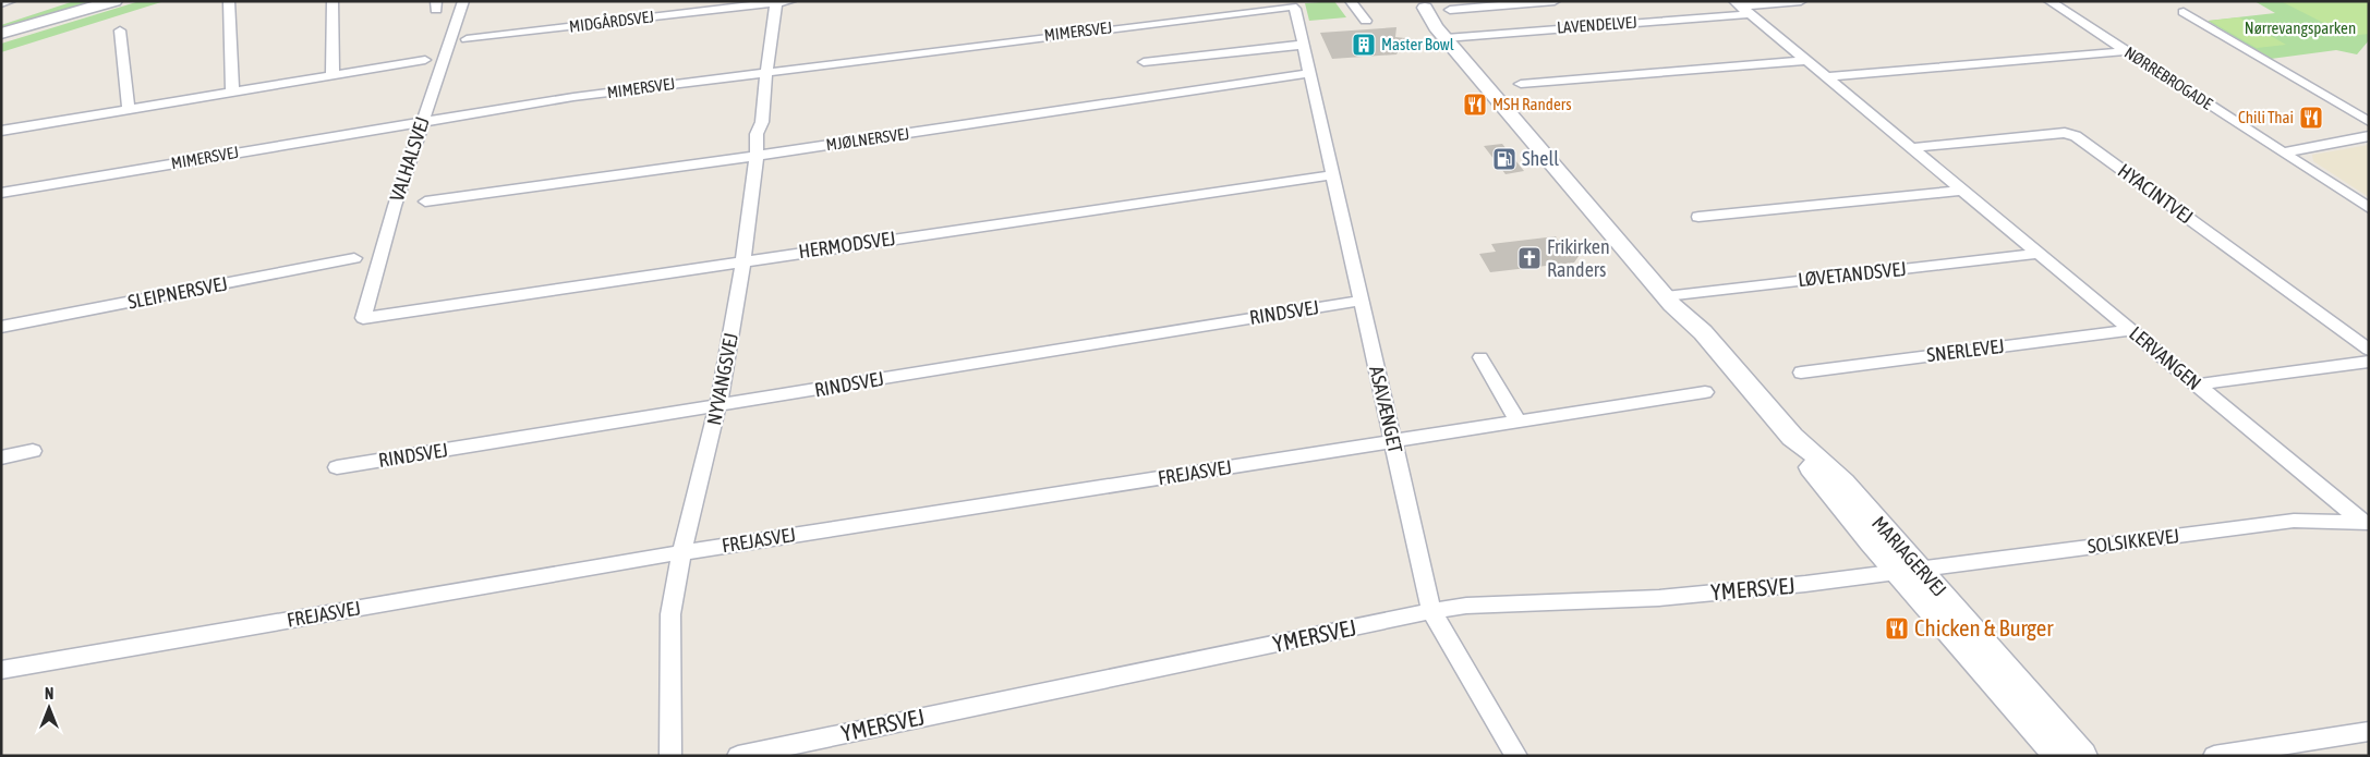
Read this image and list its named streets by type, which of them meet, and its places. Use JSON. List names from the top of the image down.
{
  "streets": {
    "street": [
      "MIDGÅRDSVEJ",
      "LAVENDELVEJ",
      "MIMERSVEJ",
      "NØRREBROGADE",
      "MJØLNERSVEJ",
      "VALHALSVEJ",
      "HYACINTVEJ",
      "HERMODSVEJ",
      "LØVETANDSVEJ",
      "SLEIPNERSVEJ",
      "RINDSVEJ",
      "SNERLEVEJ",
      "LERVANGEN",
      "NYVANGSVEJ",
      "ASAVÆNGET",
      "FREJASVEJ",
      "SOLSIKKEVEJ",
      "MARIAGERVEJ",
      "YMERSVEJ"
    ]
  },
  "crossings": [
    ["MIDGÅRDSVEJ", "NYVANGSVEJ"],
    ["LAVENDELVEJ", "LERVANGEN"],
    ["LAVENDELVEJ", "MARIAGERVEJ"],
    ["MIMERSVEJ", "VALHALSVEJ"],
    ["MIMERSVEJ", "NYVANGSVEJ"],
    ["MIMERSVEJ", "ASAVÆNGET"],
    ["MJØLNERSVEJ", "NYVANGSVEJ"],
    ["MJØLNERSVEJ", "ASAVÆNGET"],
    ["VALHALSVEJ", "HERMODSVEJ"],
    ["HYACINTVEJ", "LERVANGEN"],
    ["HERMODSVEJ", "NYVANGSVEJ"],
    ["HERMODSVEJ", "ASAVÆNGET"],
    ["LØVETANDSVEJ", "LERVANGEN"],
    ["LØVETANDSVEJ", "MARIAGERVEJ"],
    ["RINDSVEJ", "NYVANGSVEJ"],
    ["RINDSVEJ", "ASAVÆNGET"],
    ["SNERLEVEJ", "LERVANGEN"],
    ["LERVANGEN", "SOLSIKKEVEJ"],
    ["NYVANGSVEJ", "FREJASVEJ"],
    ["ASAVÆNGET", "FREJASVEJ"],
    ["ASAVÆNGET", "YMERSVEJ"],
    ["SOLSIKKEVEJ", "MARIAGERVEJ"],
    ["SOLSIKKEVEJ", "YMERSVEJ"],
    ["MARIAGERVEJ", "YMERSVEJ"]
  ],
  "parks": ["Nørrevangsparken"],
  "places": {
    "building": ["Master Bowl"],
    "restaurant": ["MSH Randers", "Chili Thai", "Chicken & Burger"],
    "fuel station": ["Shell"],
    "church": ["Frikirken Randers"]
  },
  "north": "top"
}
